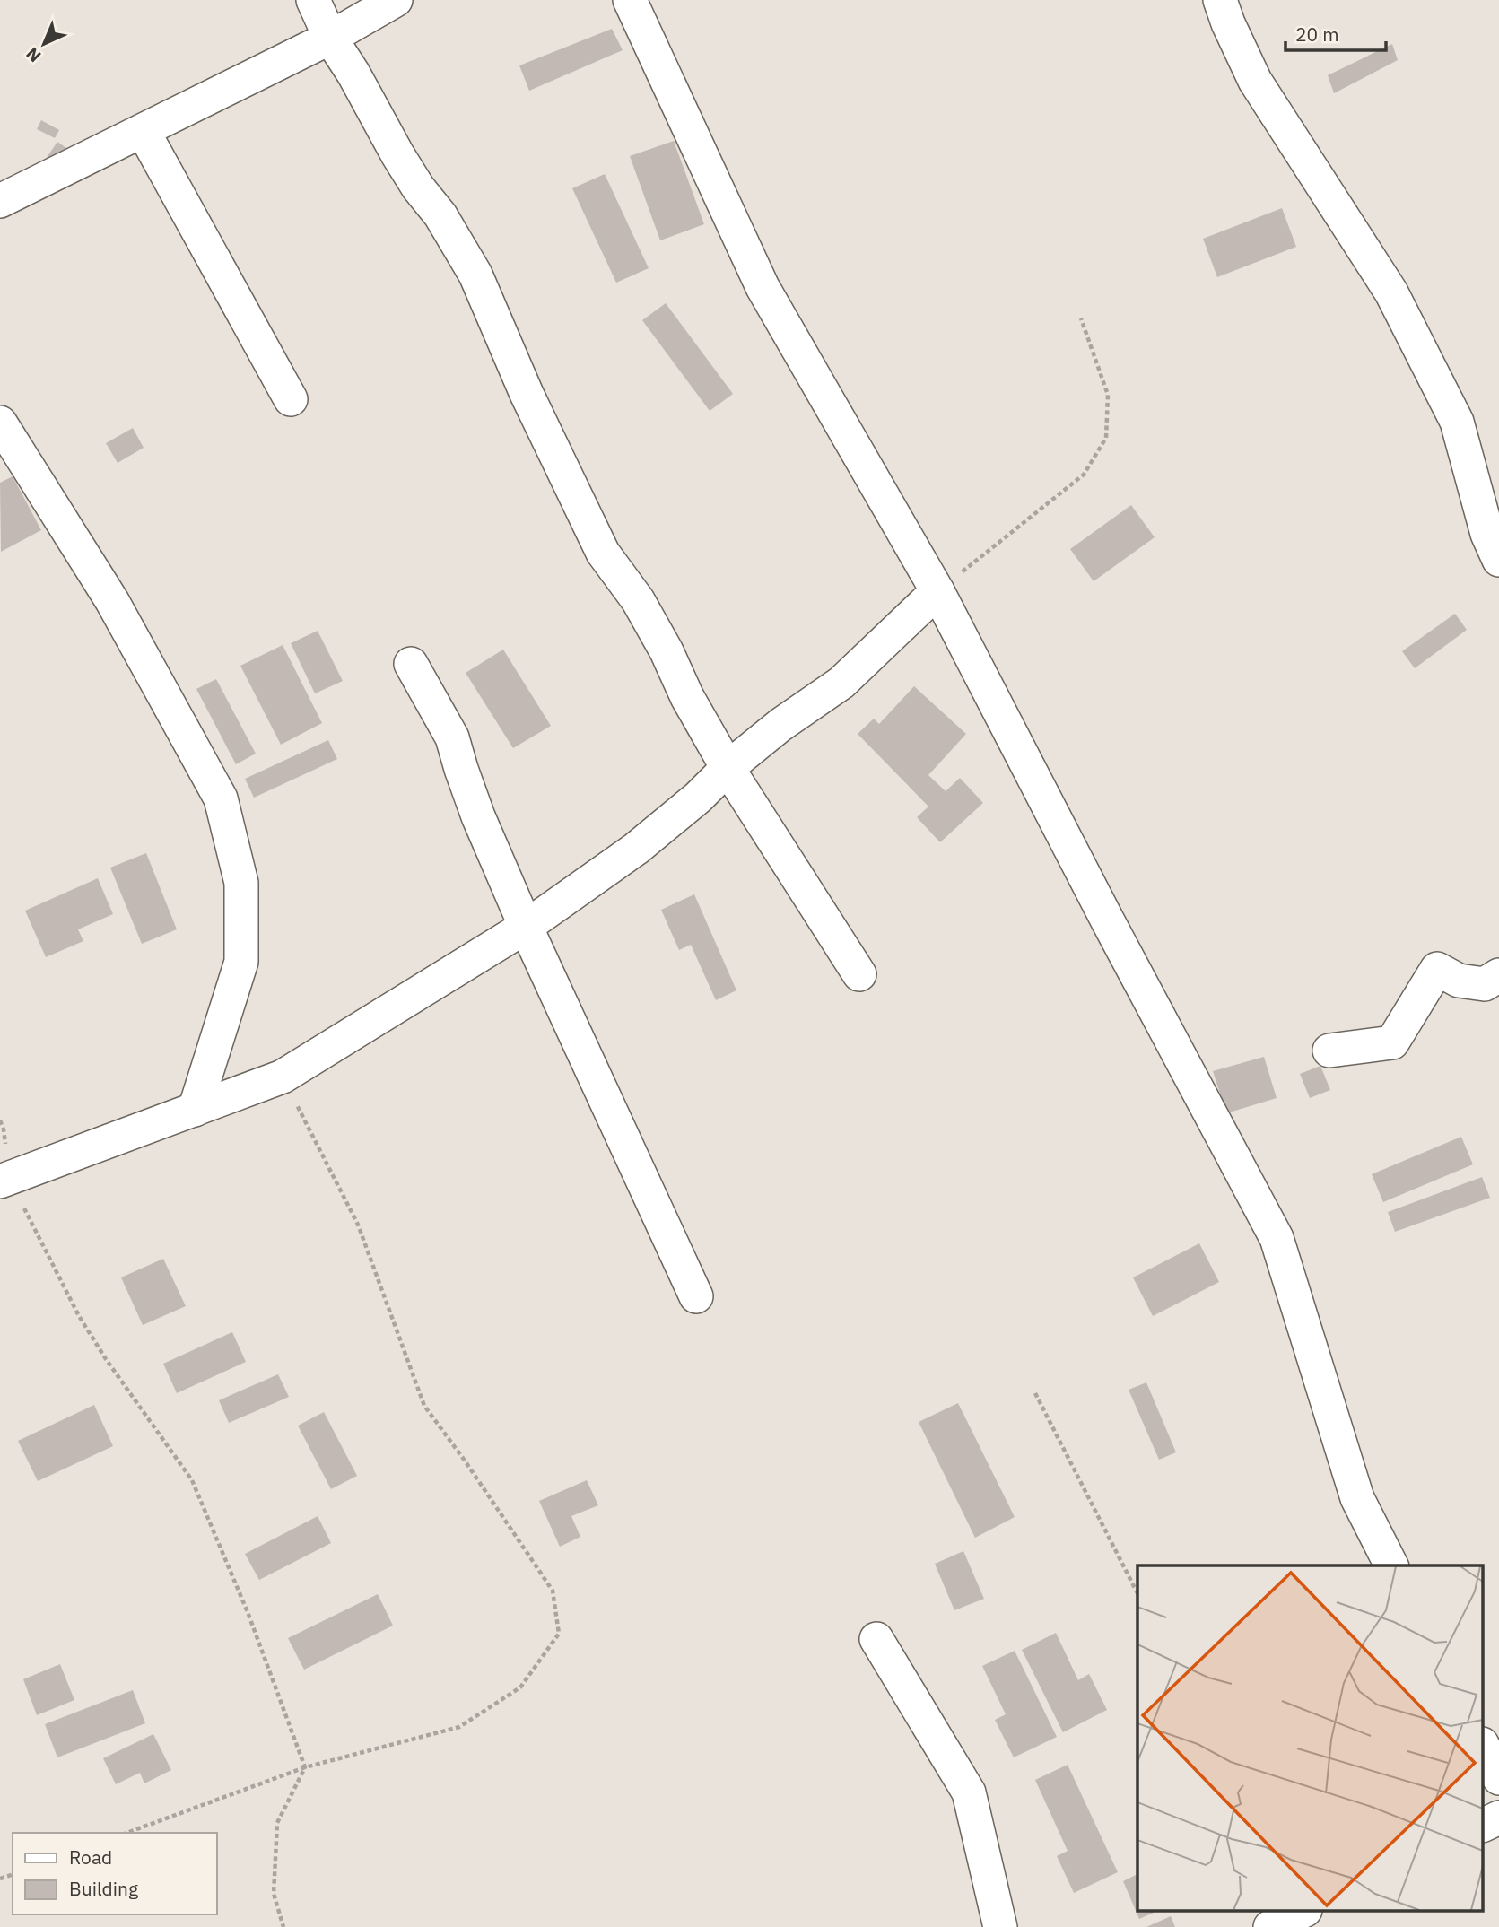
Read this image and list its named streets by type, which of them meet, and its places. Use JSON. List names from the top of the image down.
{
  "legend": ["Road", "Building"],
  "scale_bar": "20 m",
  "north": "bottom left"
}
